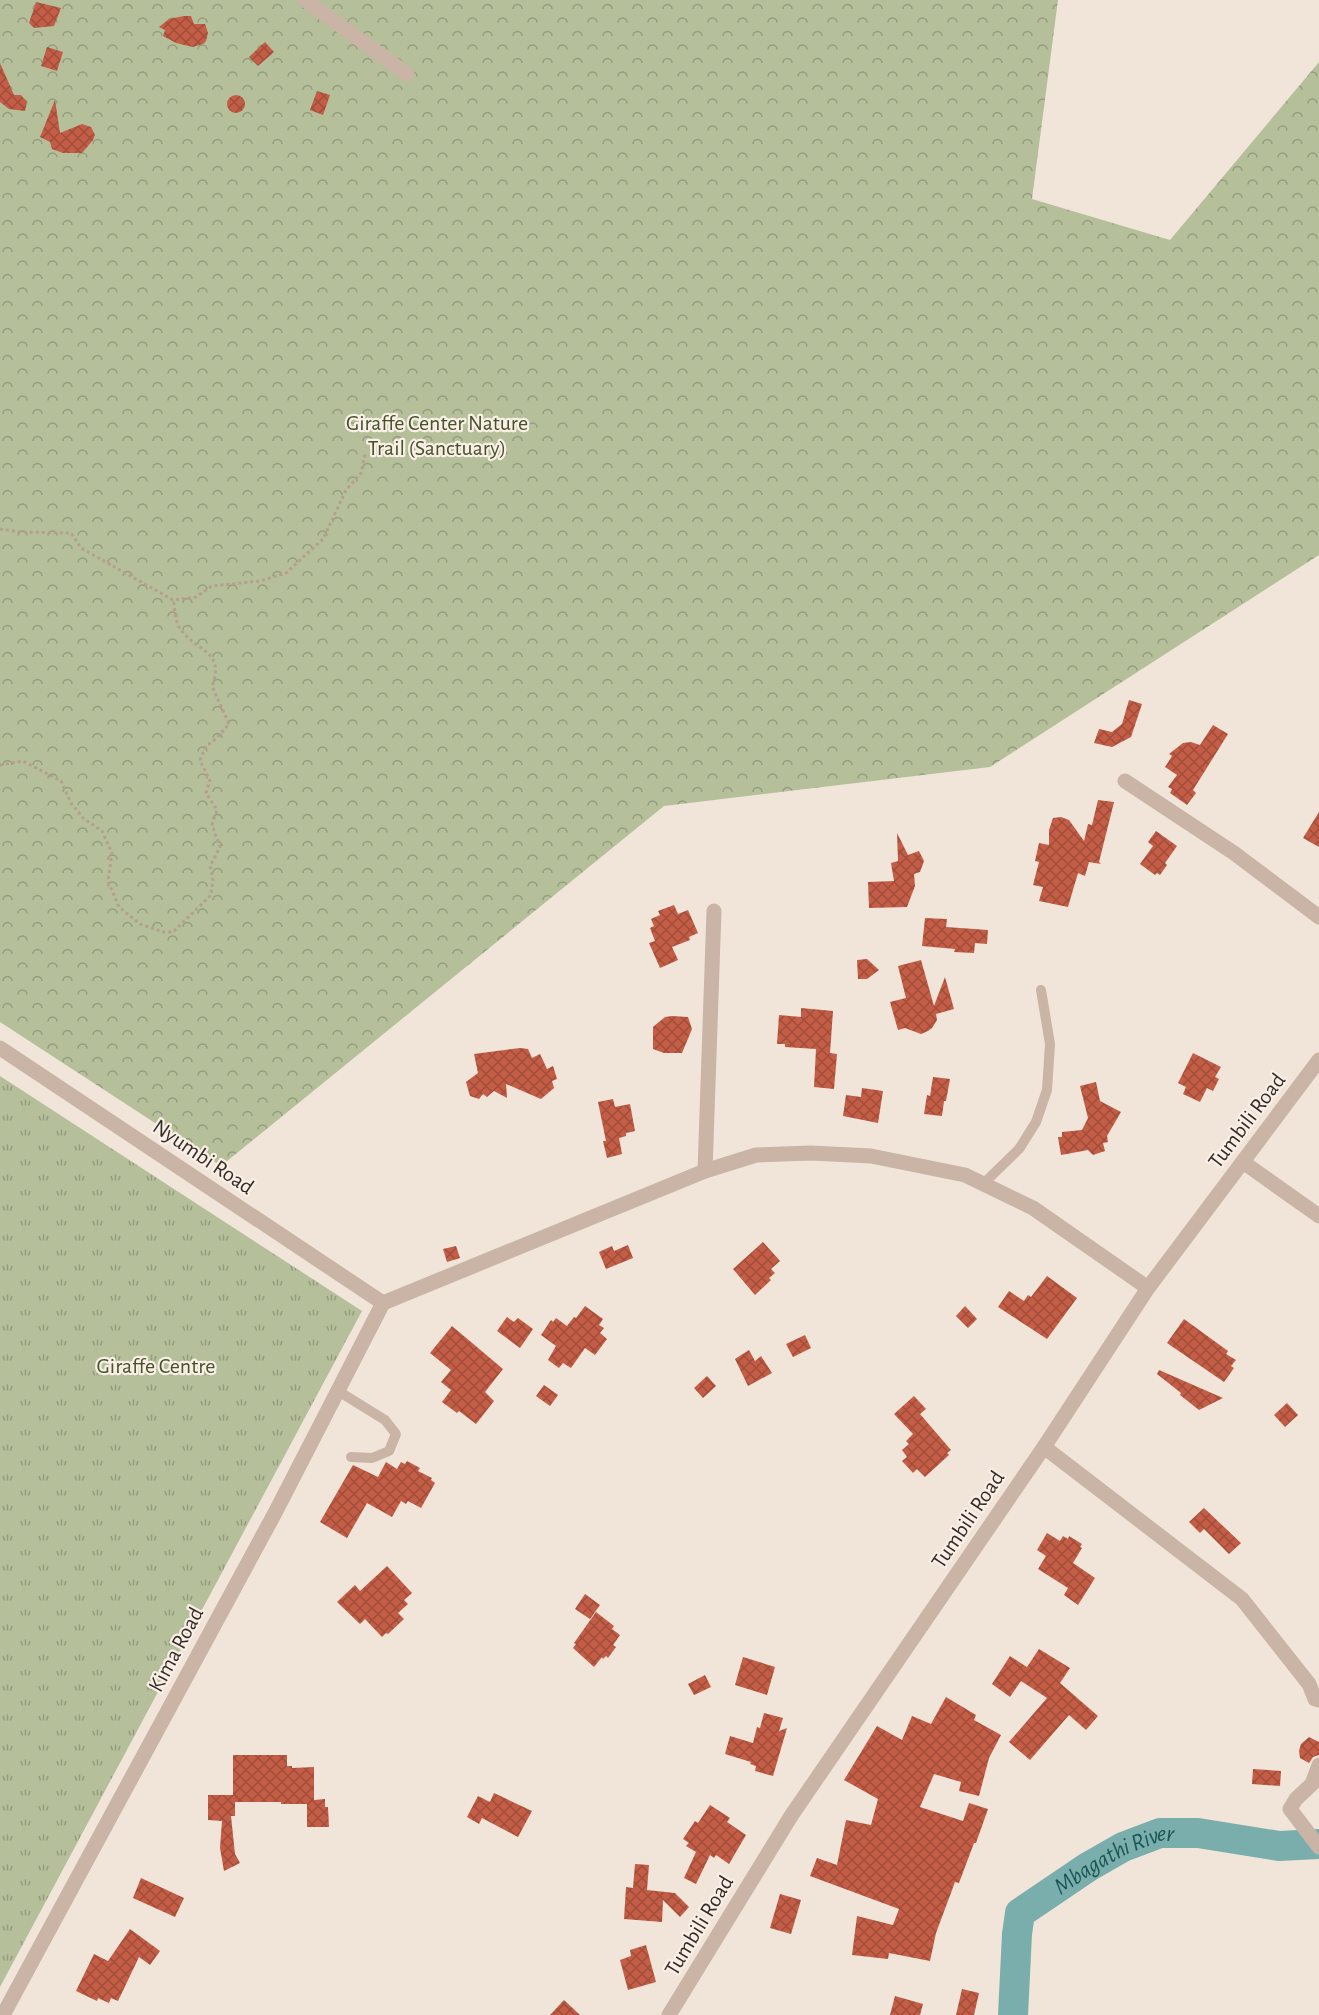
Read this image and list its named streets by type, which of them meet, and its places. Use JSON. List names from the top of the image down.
{
  "streets": {
    "street": ["Tumbili Road", "Nyumbi Road", "Kima Road"]
  },
  "crossings": [
    ["Nyumbi Road", "Kima Road"]
  ],
  "water": ["Mbagathi River"],
  "parks": ["Giraffe Center Nature Trail (Sanctuary)", "Giraffe Centre"]
}
